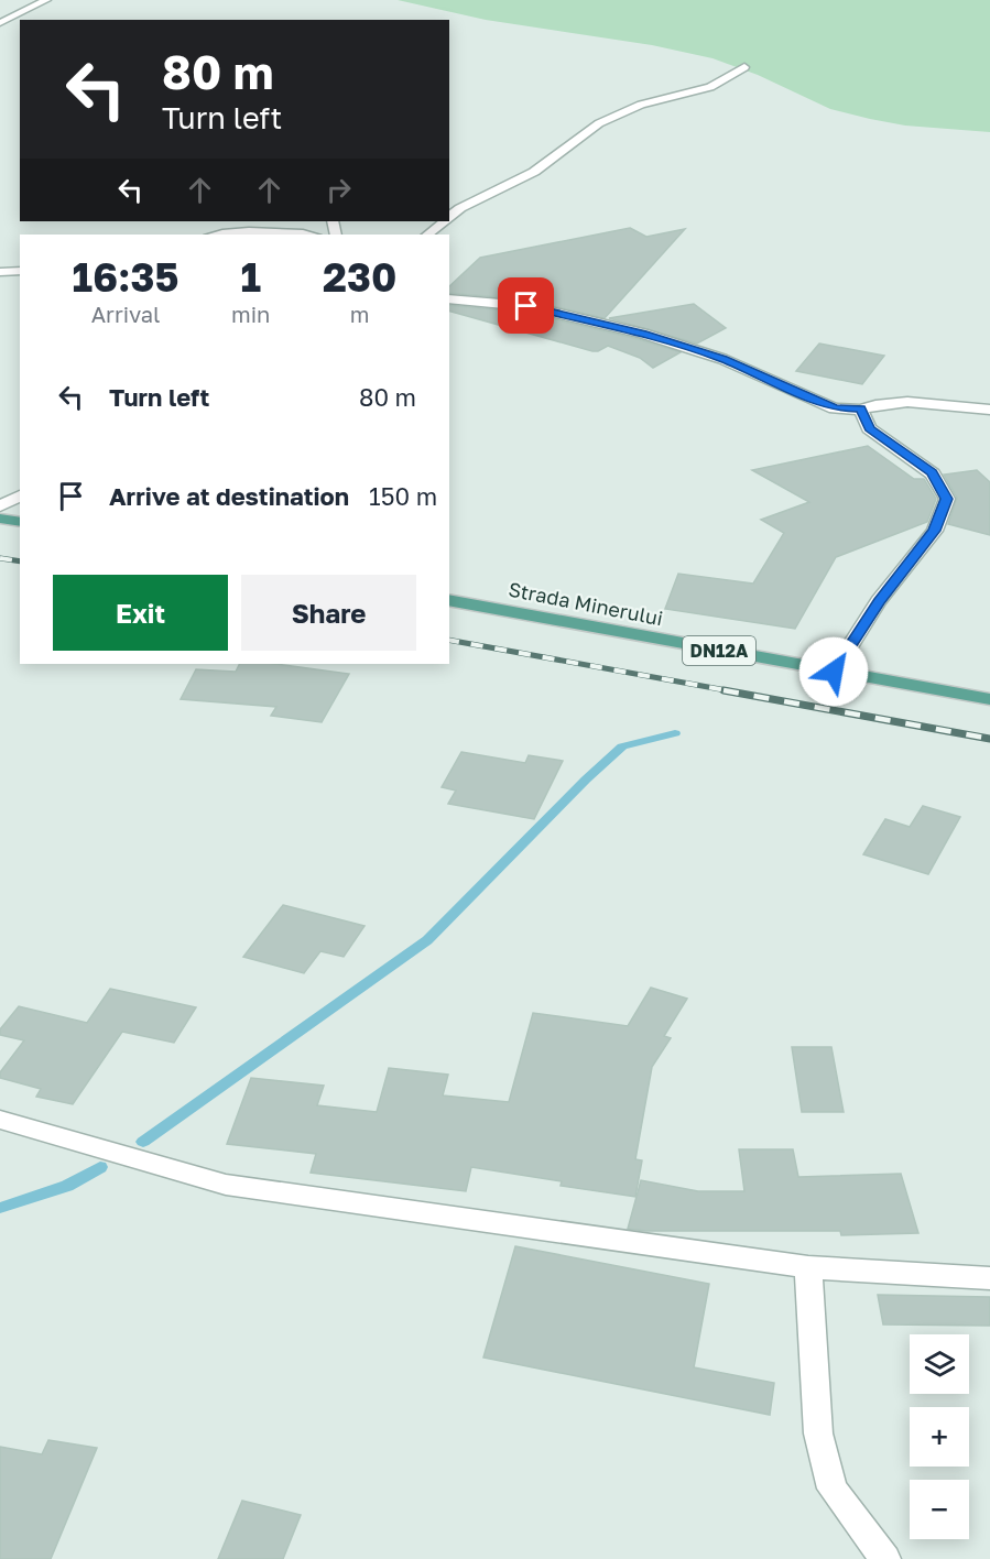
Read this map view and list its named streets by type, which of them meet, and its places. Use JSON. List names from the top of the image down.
{
  "streets": {
    "main road": ["Strada Minerului", "DN12A"]
  },
  "page": {
    "turn": ["80 m", "Turn left"],
    "eta": [
      "16:35",
      "Arrival",
      "1",
      "min",
      "230",
      "m"
    ],
    "list": [
      {
        "name": "Turn left",
        "value": "80 m"
      },
      {
        "name": "Arrive at destination",
        "value": "150 m"
      }
    ],
    "buttons": ["Exit", "Share"],
    "map_buttons": ["+", "−"]
  }
}
